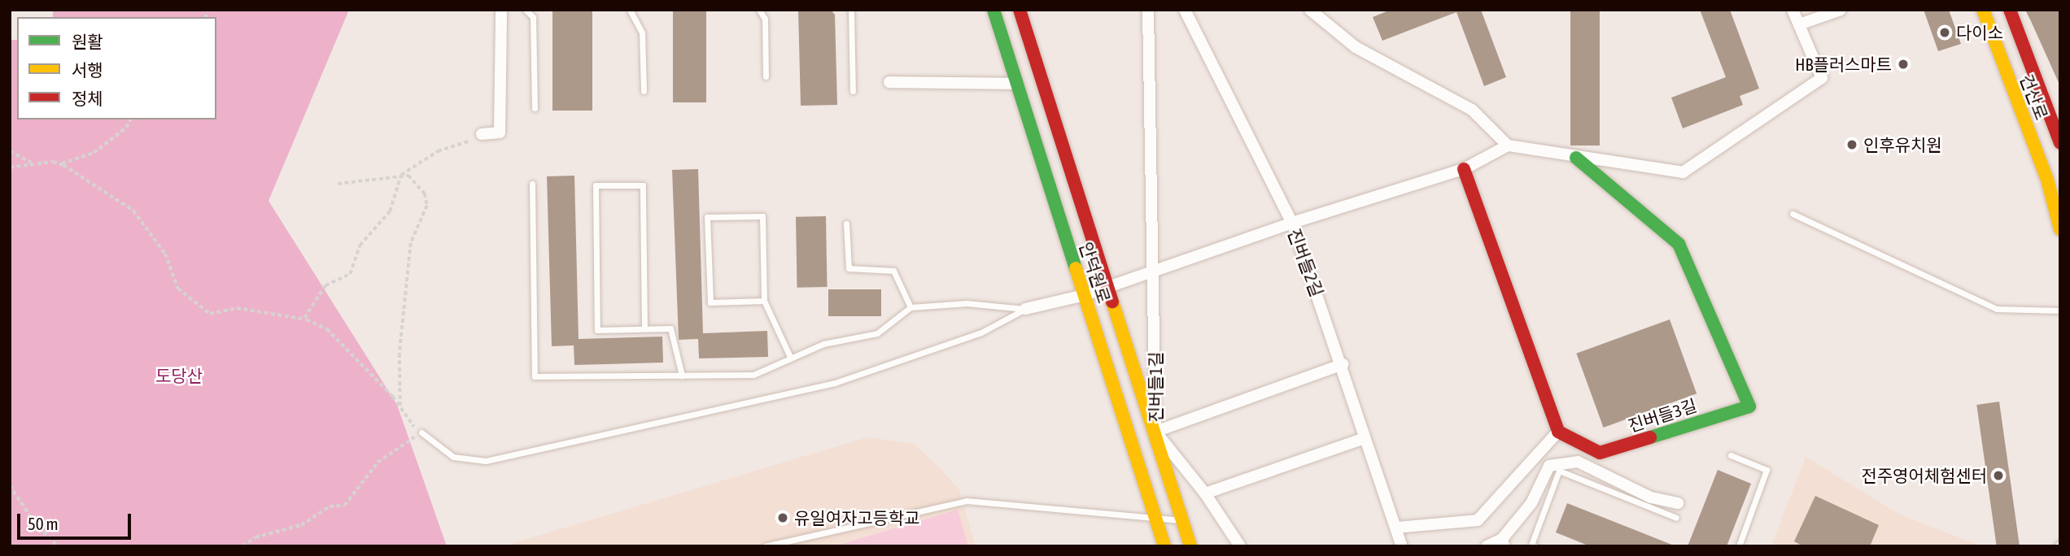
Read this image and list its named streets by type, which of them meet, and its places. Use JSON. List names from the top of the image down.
{
  "streets": {
    "street": [
      "건산로",
      "진버들2길",
      "안덕원로",
      "진버들1길",
      "진버들3길"
    ]
  },
  "crossings": [
    ["안덕원로", "진버들1길"]
  ],
  "parks": ["도당산"],
  "places": [
    "다이소",
    "HB플러스마트",
    "인후유치원",
    "전주영어체험센터",
    "유일여자고등학교"
  ],
  "legend": ["원활", "서행", "정체"],
  "scale_bar": "50 m"
}
